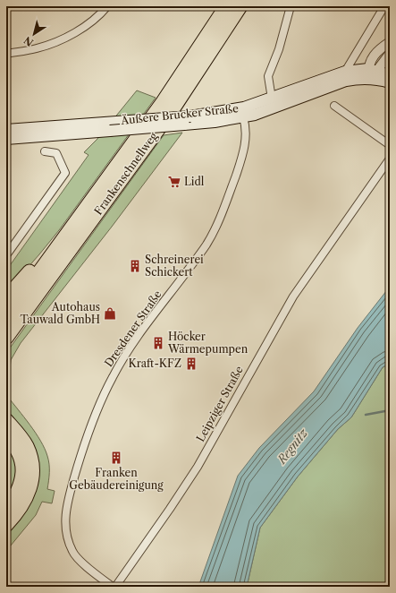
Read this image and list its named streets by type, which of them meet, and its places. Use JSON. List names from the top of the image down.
{
  "streets": {
    "highway": ["Frankenschnellweg"],
    "main road": ["Äußere Brucker Straße"],
    "street": ["Dresdener Straße", "Leipziger Straße"]
  },
  "crossings": [
    ["Äußere Brucker Straße", "Dresdener Straße"],
    ["Dresdener Straße", "Leipziger Straße"]
  ],
  "water": ["Regnitz"],
  "places": {
    "supermarket": ["Lidl"],
    "building": [
      "Schreinerei Schickert",
      "Höcker Wärmepumpen",
      "Kraft-KFZ",
      "Franken Gebäudereinigung"
    ],
    "shop": ["Autohaus Tauwald GmbH"]
  },
  "north": "bottom left"
}
